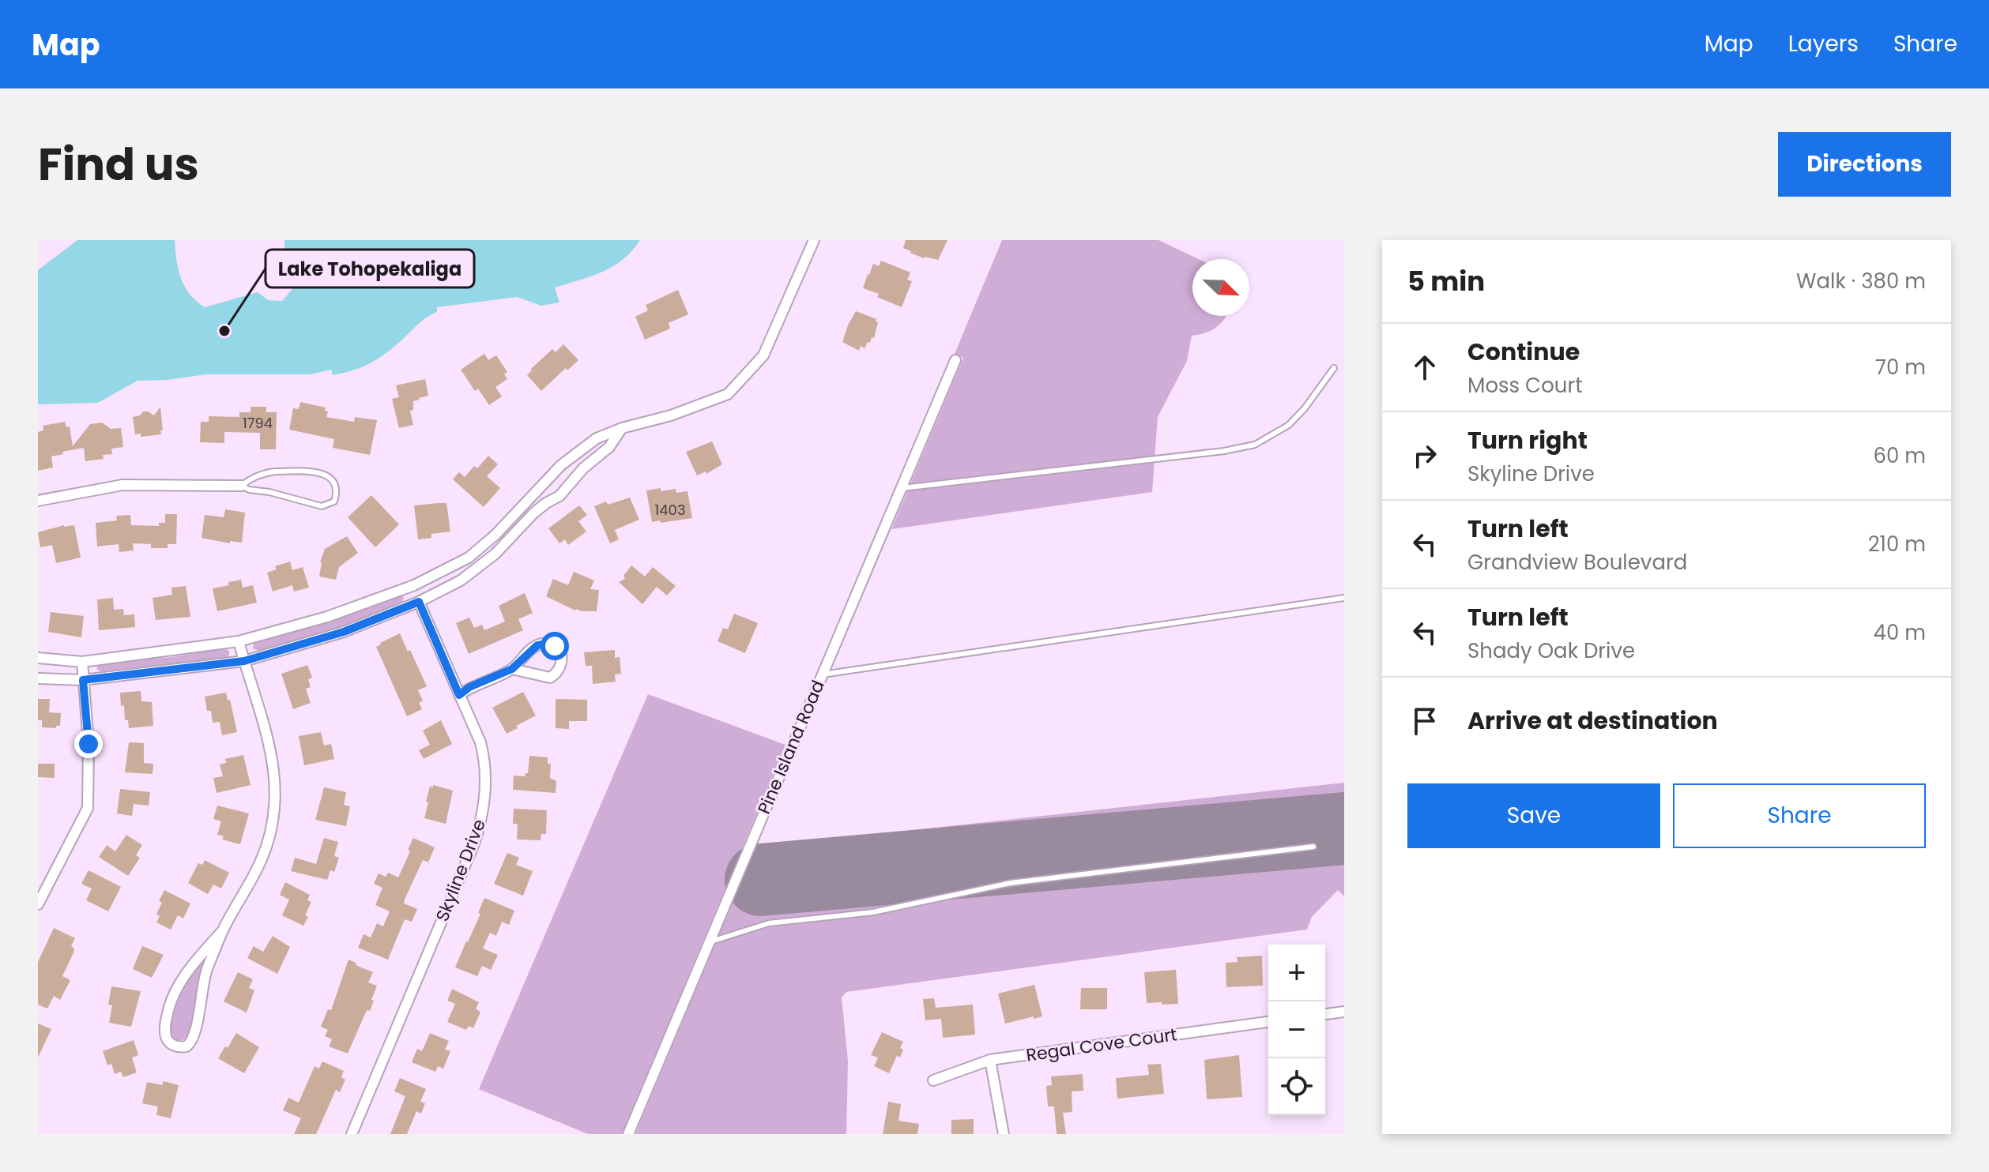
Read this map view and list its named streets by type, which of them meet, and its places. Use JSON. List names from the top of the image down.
{
  "streets": {
    "street": ["Pine Island Road", "Skyline Drive", "Regal Cove Court"]
  },
  "places": ["Lake Tohopekaliga"],
  "house_numbers": ["1794", "1403"],
  "north": "bottom right",
  "page": {
    "header": "Map",
    "nav": ["Map", "Layers", "Share"],
    "title": "Find us",
    "buttons": [
      "Directions",
      ["Save", "Share"]
    ],
    "heading": ["5 min", "Walk · 380 m"],
    "list": [
      ["Continue", "Moss Court", "70 m"],
      ["Turn right", "Skyline Drive", "60 m"],
      ["Turn left", "Grandview Boulevard", "210 m"],
      ["Turn left", "Shady Oak Drive", "40 m"],
      "Arrive at destination"
    ],
    "map_buttons": ["+", "−"]
  }
}
